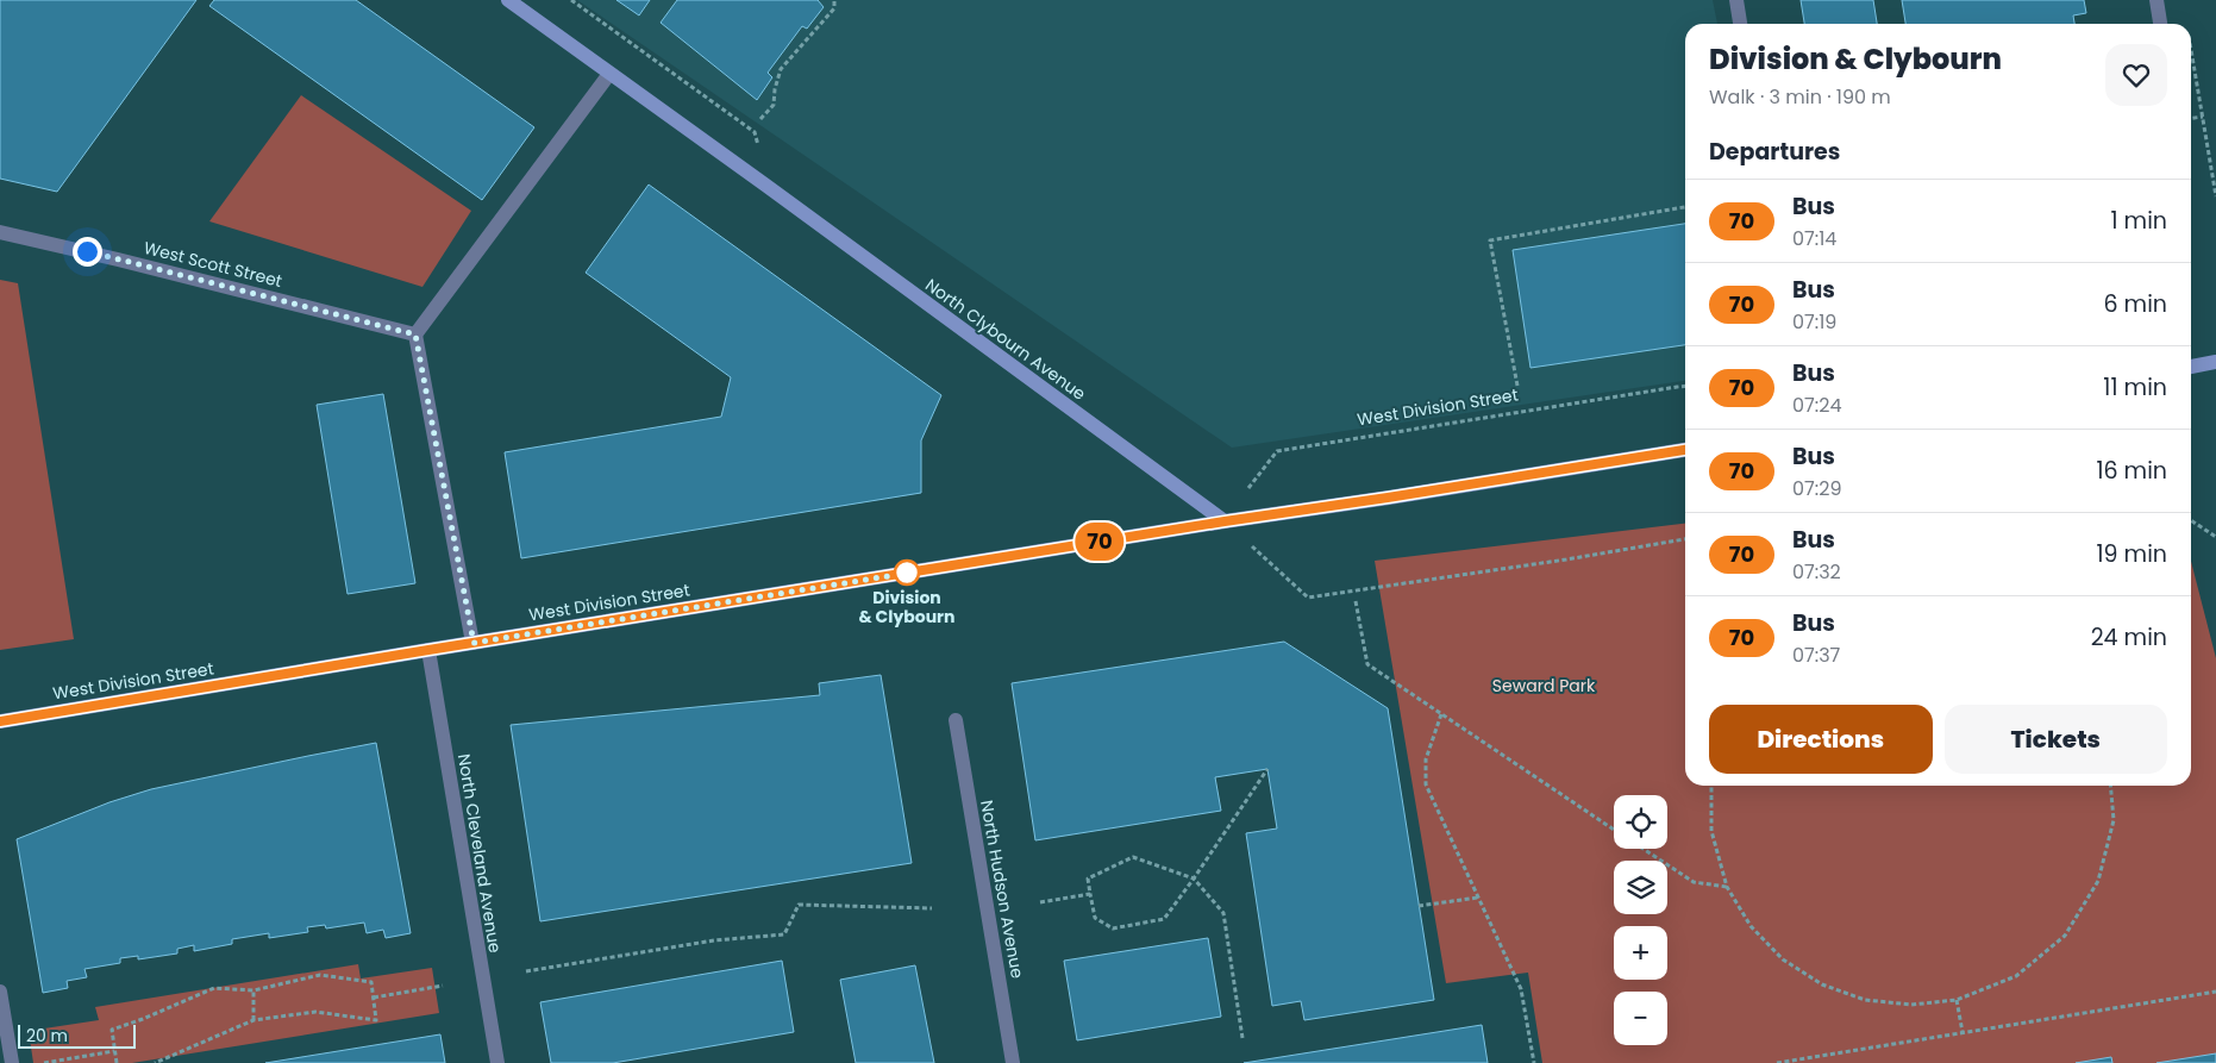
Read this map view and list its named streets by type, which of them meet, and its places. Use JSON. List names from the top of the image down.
{
  "streets": {
    "main road": ["North Clybourn Avenue", "West Division Street"],
    "street": ["West Scott Street", "North Cleveland Avenue", "North Hudson Avenue"]
  },
  "crossings": [
    ["North Clybourn Avenue", "West Division Street"],
    ["West Division Street", "North Cleveland Avenue"]
  ],
  "parks": ["Seward Park"],
  "places": ["Division & Clybourn"],
  "lines": ["bus line 70"],
  "scale_bar": "20 m",
  "page": {
    "on_map": "70",
    "heading": [
      ["Division & Clybourn", "Walk · 3 min · 190 m"],
      "Departures"
    ],
    "list": [
      {
        "mark": "70",
        "name": "Bus",
        "note": "07:14",
        "value": "1 min"
      },
      {
        "mark": "70",
        "name": "Bus",
        "note": "07:19",
        "value": "6 min"
      },
      {
        "mark": "70",
        "name": "Bus",
        "note": "07:24",
        "value": "11 min"
      },
      {
        "mark": "70",
        "name": "Bus",
        "note": "07:29",
        "value": "16 min"
      },
      {
        "mark": "70",
        "name": "Bus",
        "note": "07:32",
        "value": "19 min"
      },
      {
        "mark": "70",
        "name": "Bus",
        "note": "07:37",
        "value": "24 min"
      }
    ],
    "buttons": ["Directions", "Tickets"],
    "map_buttons": ["+", "−"],
    "scale": "20 m"
  }
}
